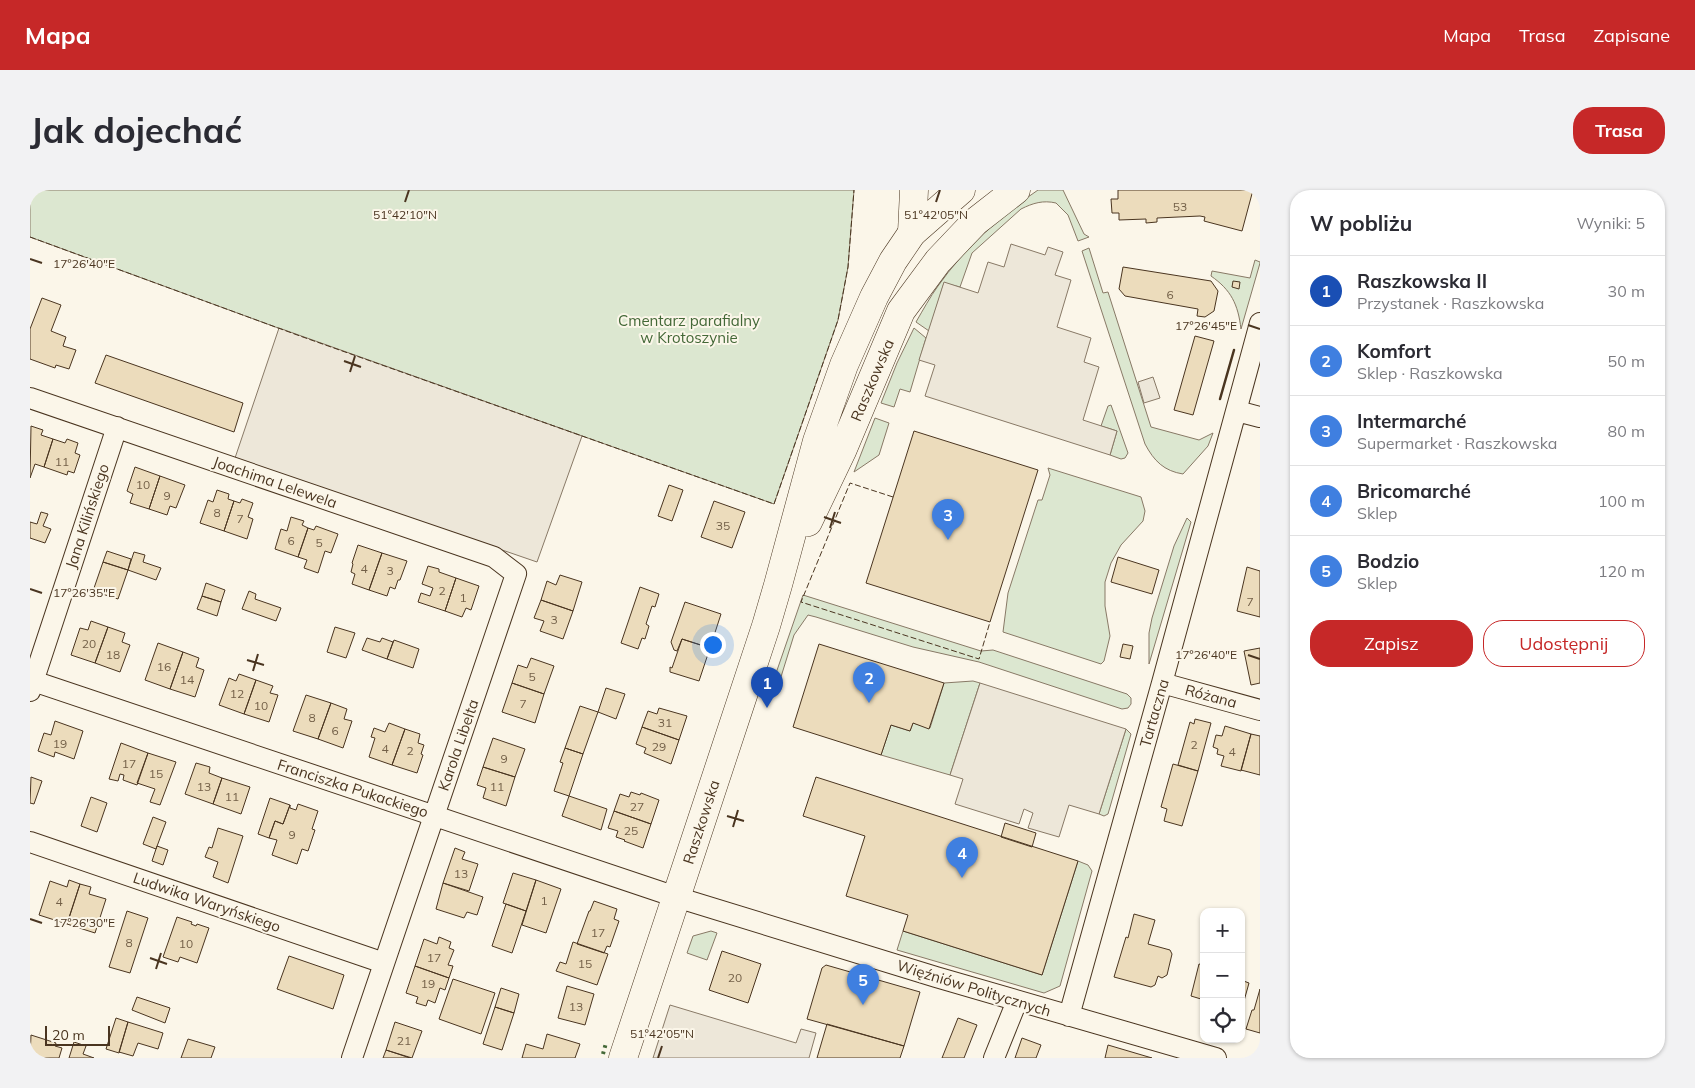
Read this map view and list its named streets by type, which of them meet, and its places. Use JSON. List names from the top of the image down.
{
  "streets": {
    "main road": ["Raszkowska"],
    "street": [
      "Joachima Lelewela",
      "Jana Kilińskiego",
      "Różana",
      "Tartaczna",
      "Karola Libelta",
      "Franciszka Pukackiego",
      "Ludwika Waryńskiego",
      "Więźniów Politycznych"
    ]
  },
  "crossings": [
    ["Raszkowska", "Franciszka Pukackiego"],
    ["Raszkowska", "Więźniów Politycznych"],
    ["Joachima Lelewela", "Jana Kilińskiego"],
    ["Joachima Lelewela", "Karola Libelta"],
    ["Jana Kilińskiego", "Franciszka Pukackiego"],
    ["Różana", "Tartaczna"],
    ["Tartaczna", "Więźniów Politycznych"],
    ["Karola Libelta", "Franciszka Pukackiego"],
    ["Karola Libelta", "Ludwika Waryńskiego"],
    ["Franciszka Pukackiego", "Więźniów Politycznych"]
  ],
  "parks": ["Cmentarz parafialny w Krotoszynie"],
  "house_numbers": [
    "53",
    "6",
    "11",
    "10",
    "9",
    "8",
    "7",
    "35",
    "6",
    "5",
    "4",
    "3",
    "2",
    "1",
    "7",
    "3",
    "20",
    "18",
    "16",
    "5",
    "14",
    "12",
    "7",
    "10",
    "8",
    "31",
    "6",
    "19",
    "2",
    "29",
    "4",
    "2",
    "4",
    "9",
    "17",
    "15",
    "13",
    "11",
    "11",
    "27",
    "25",
    "9",
    "13",
    "1",
    "4",
    "17",
    "8",
    "10",
    "17",
    "15",
    "20",
    "19",
    "13",
    "21"
  ],
  "scale_bar": "20 m",
  "page": {
    "header": "Mapa",
    "nav": ["Mapa", "Trasa", "Zapisane"],
    "buttons": [
      "Trasa",
      ["Zapisz", "Udostępnij"]
    ],
    "title": "Jak dojechać",
    "heading": ["W pobliżu", "Wyniki: 5"],
    "list": [
      {
        "mark": "1",
        "name": "Raszkowska II",
        "note": "Przystanek · Raszkowska",
        "value": "30 m"
      },
      {
        "mark": "2",
        "name": "Komfort",
        "note": "Sklep · Raszkowska",
        "value": "50 m"
      },
      {
        "mark": "3",
        "name": "Intermarché",
        "note": "Supermarket · Raszkowska",
        "value": "80 m"
      },
      {
        "mark": "4",
        "name": "Bricomarché",
        "note": "Sklep",
        "value": "100 m"
      },
      {
        "mark": "5",
        "name": "Bodzio",
        "note": "Sklep",
        "value": "120 m"
      }
    ],
    "pins": [
      "3",
      "2",
      "1",
      "4",
      "5"
    ],
    "map_buttons": ["+", "−"],
    "scale": "20 m"
  },
  "coordinates": [
    "51°42'10\"N",
    "51°42'05\"N",
    "17°26'40\"E",
    "17°26'45\"E",
    "17°26'35\"E",
    "17°26'30\"E"
  ]
}
